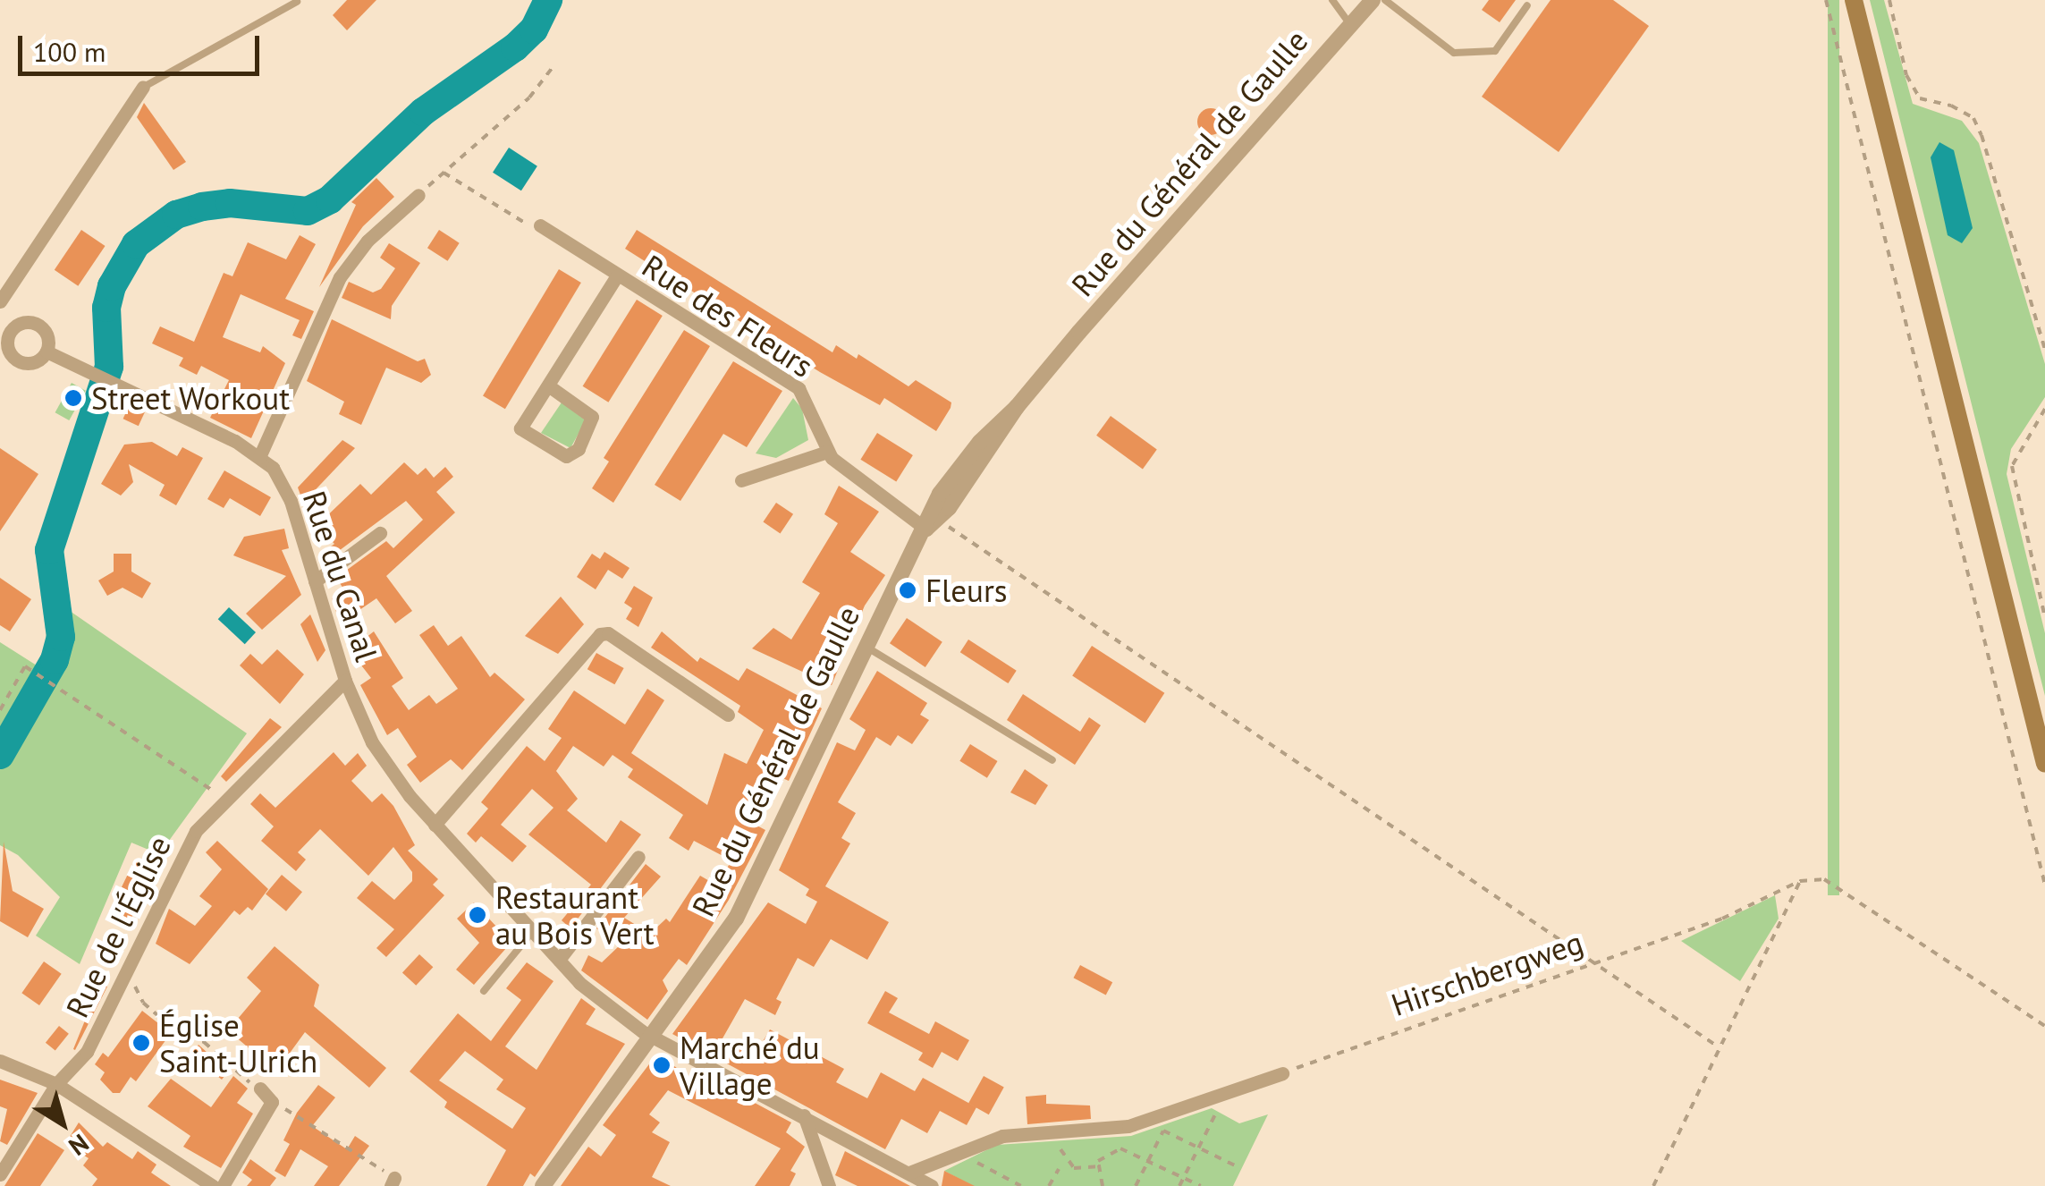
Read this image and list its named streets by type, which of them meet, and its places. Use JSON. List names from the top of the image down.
{
  "streets": {
    "street": [
      "Rue du Général de Gaulle",
      "Rue des Fleurs",
      "Rue du Canal",
      "Rue de l'Église"
    ],
    "path": ["Hirschbergweg"]
  },
  "crossings": [
    ["Rue du Général de Gaulle", "Rue des Fleurs"],
    ["Rue du Général de Gaulle", "Rue du Canal"],
    ["Rue du Canal", "Rue de l'Église"]
  ],
  "places": [
    "Street Workout",
    "Fleurs",
    "Restaurant au Bois Vert",
    "Église Saint-Ulrich",
    "Marché du Village"
  ],
  "scale_bar": "100 m",
  "north": "bottom right"
}
